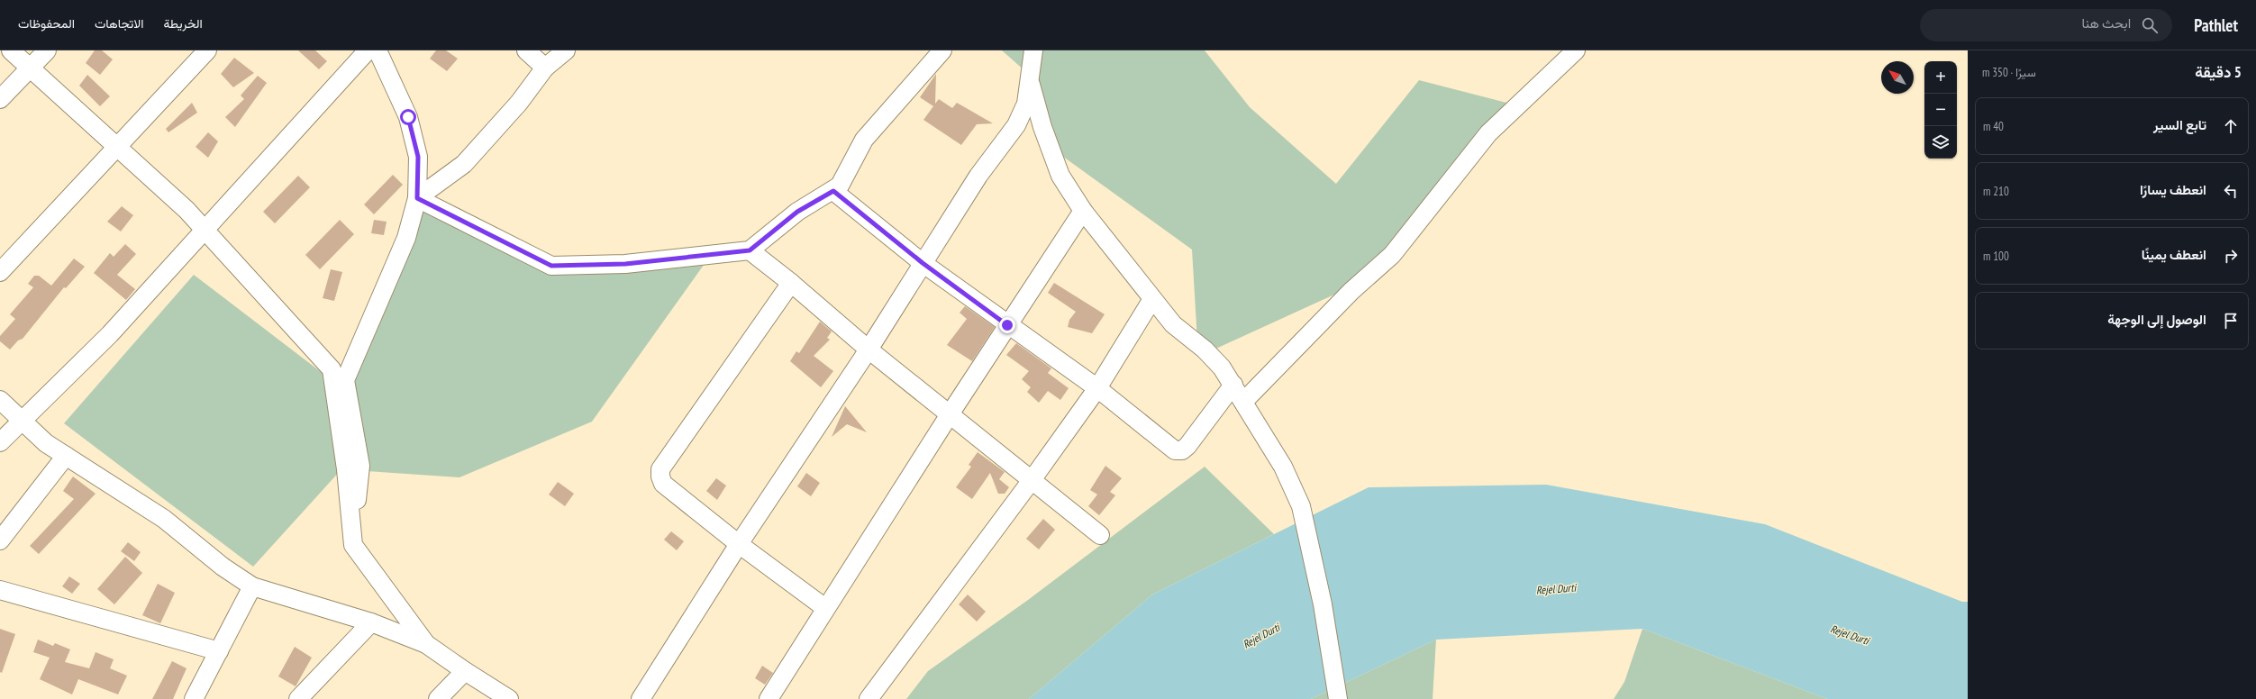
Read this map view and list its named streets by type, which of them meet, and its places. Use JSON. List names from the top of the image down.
{
  "water": ["Rejel Durti"],
  "north": "top left",
  "page": {
    "header": "Pathlet",
    "search": "ابحث هنا",
    "nav": ["الخريطة", "الاتجاهات", "المحفوظات"],
    "heading": ["5 دقيقة", "سيرًا · 350 m"],
    "map_buttons": ["+", "−"],
    "list": [
      ["تابع السير", "40 m"],
      ["انعطف يسارًا", "210 m"],
      ["انعطف يمينًا", "100 m"],
      "الوصول إلى الوجهة"
    ]
  }
}
